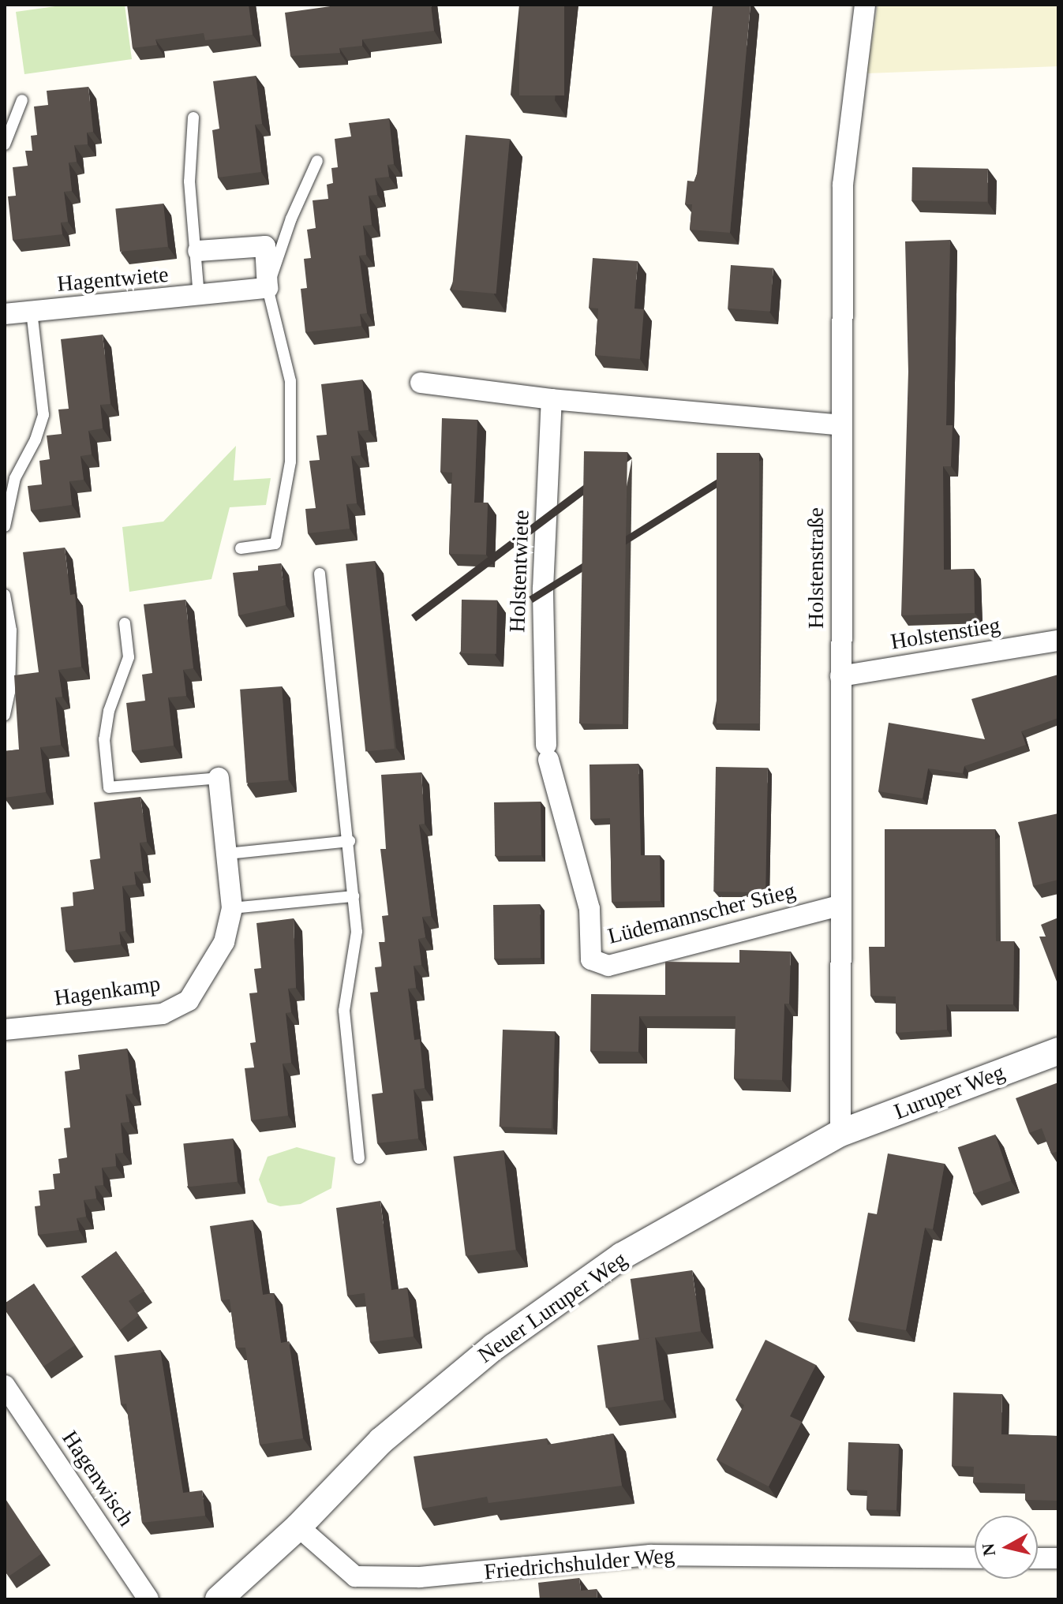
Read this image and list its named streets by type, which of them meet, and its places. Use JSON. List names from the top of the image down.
{
  "streets": {
    "street": [
      "Hagentwiete",
      "Holstenstraße",
      "Holstentwiete",
      "Holstenstieg",
      "Lüdemannscher Stieg",
      "Hagenkamp",
      "Luruper Weg",
      "Neuer Luruper Weg",
      "Hagenwisch",
      "Friedrichshulder Weg"
    ]
  },
  "crossings": [
    ["Holstenstraße", "Holstenstieg"],
    ["Holstenstraße", "Lüdemannscher Stieg"],
    ["Holstenstraße", "Luruper Weg"],
    ["Holstenstraße", "Neuer Luruper Weg"],
    ["Holstentwiete", "Lüdemannscher Stieg"],
    ["Luruper Weg", "Neuer Luruper Weg"],
    ["Neuer Luruper Weg", "Friedrichshulder Weg"]
  ],
  "north": "left"
}
